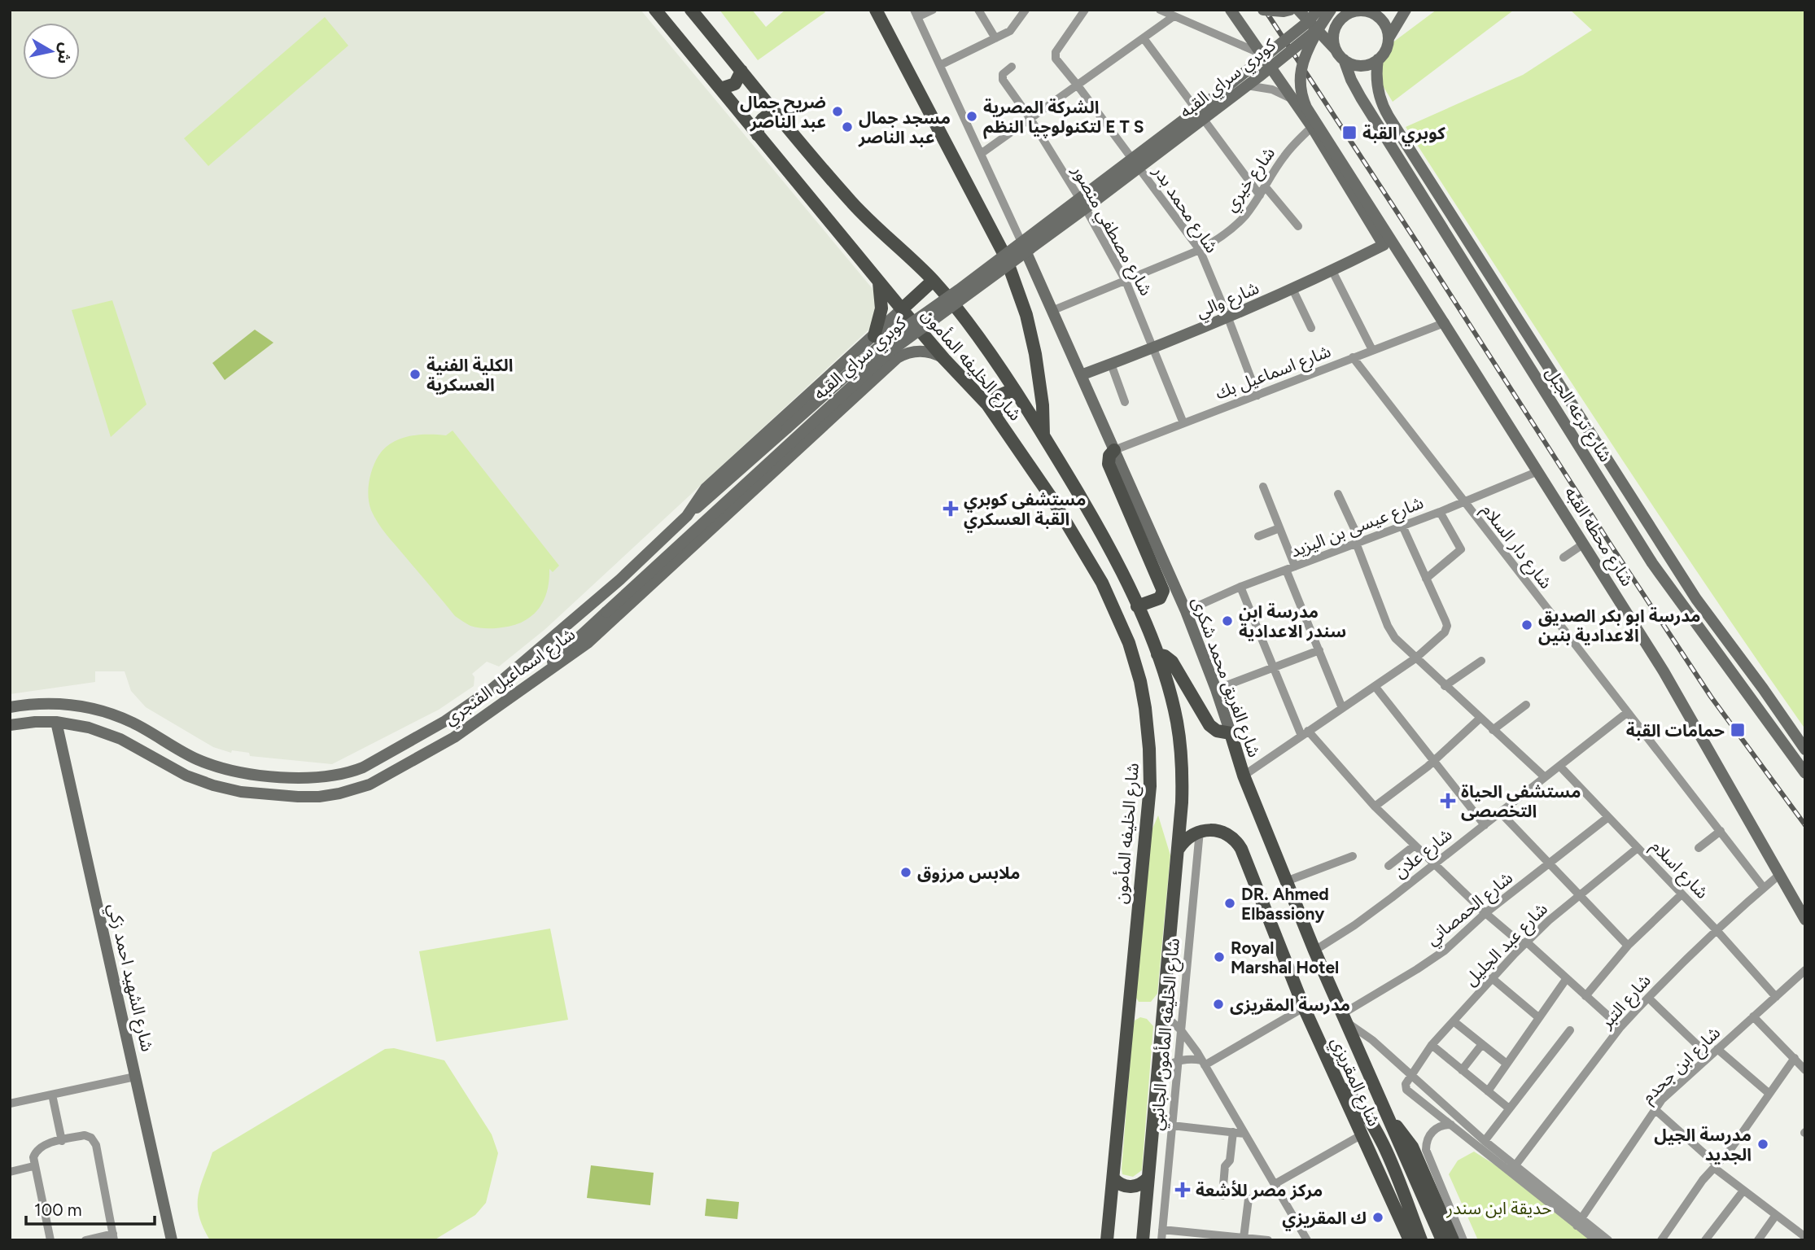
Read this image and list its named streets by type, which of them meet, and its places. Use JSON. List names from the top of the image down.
{
  "streets": {
    "main road": [
      "كوبري سراي القبه",
      "شارع والي",
      "شارع الخليفه المأمون",
      "شارع ترعه الجبل",
      "شارع محطه القبه",
      "شارع اسماعيل الفنجري",
      "شارع الفريق محمد شكرى",
      "شارع الشهيد احمد زكي",
      "شارع المقريزي"
    ],
    "street": [
      "شارع خيري",
      "شارع محمد بدر",
      "شارع مصطفي منصور",
      "شارع اسماعيل بك",
      "شارع عيسى بن اليزيد",
      "شارع دار السلام",
      "شارع علان",
      "شارع اسلام",
      "شارع الحمصاني",
      "شارع عبد الجليل",
      "شارع التبر",
      "شارع الخليفه المأمون الجانبي",
      "شارع ابن جحدم"
    ]
  },
  "crossings": [
    ["كوبري سراي القبه", "شارع محطه القبه"],
    ["كوبري سراي القبه", "شارع اسماعيل الفنجري"],
    ["شارع خيري", "شارع محمد بدر"],
    ["شارع خيري", "شارع مصطفي منصور"],
    ["شارع خيري", "شارع والي"],
    ["شارع خيري", "شارع الفريق محمد شكرى"],
    ["شارع محمد بدر", "شارع والي"],
    ["شارع محمد بدر", "شارع اسماعيل بك"],
    ["شارع مصطفي منصور", "شارع والي"],
    ["شارع مصطفي منصور", "شارع اسماعيل بك"],
    ["شارع والي", "شارع الفريق محمد شكرى"],
    ["شارع الخليفه المأمون", "شارع اسماعيل الفنجري"],
    ["شارع اسماعيل بك", "شارع محطه القبه"],
    ["شارع اسماعيل بك", "شارع دار السلام"],
    ["شارع اسماعيل بك", "شارع الفريق محمد شكرى"],
    ["شارع عيسى بن اليزيد", "شارع محطه القبه"],
    ["شارع عيسى بن اليزيد", "شارع دار السلام"],
    ["شارع عيسى بن اليزيد", "شارع الفريق محمد شكرى"],
    ["شارع محطه القبه", "شارع التبر"],
    ["شارع دار السلام", "شارع علان"],
    ["شارع دار السلام", "شارع التبر"],
    ["شارع اسماعيل الفنجري", "شارع الشهيد احمد زكي"],
    ["شارع الفريق محمد شكرى", "شارع علان"],
    ["شارع الفريق محمد شكرى", "شارع الحمصاني"],
    ["شارع الفريق محمد شكرى", "شارع المقريزي"],
    ["شارع علان", "شارع اسلام"],
    ["شارع اسلام", "شارع الحمصاني"],
    ["شارع اسلام", "شارع عبد الجليل"],
    ["شارع اسلام", "شارع التبر"],
    ["شارع اسلام", "شارع ابن جحدم"],
    ["شارع الخليفه المأمون الجانبي", "شارع المقريزي"]
  ],
  "parks": ["حديقة ابن سندر"],
  "places": {
    "other": [
      "ضريح جمال عبد الناصر",
      "الشركة المصرية لتكنولوچيا النظم E T S",
      "مسجد جمال عبد الناصر",
      "الكلية الفنية العسكرية",
      "مدرسة ابن سندر الاعدادية",
      "مدرسة ابو بكر الصديق الاعدادية بنين",
      "ملابس مرزوق",
      "DR. Ahmed Elbassiony",
      "Royal Marshal Hotel",
      "مدرسة المقريزى",
      "مدرسة الجيل الجديد",
      "ك المقريزي"
    ],
    "transit": ["كوبري القبة", "حمامات القبة"],
    "health": ["مستشفى كوبري القبة العسكري", "مستشفى الحياة التخصصى", "مركز مصر للأشعة"]
  },
  "scale_bar": "100 m",
  "north": "right"
}
